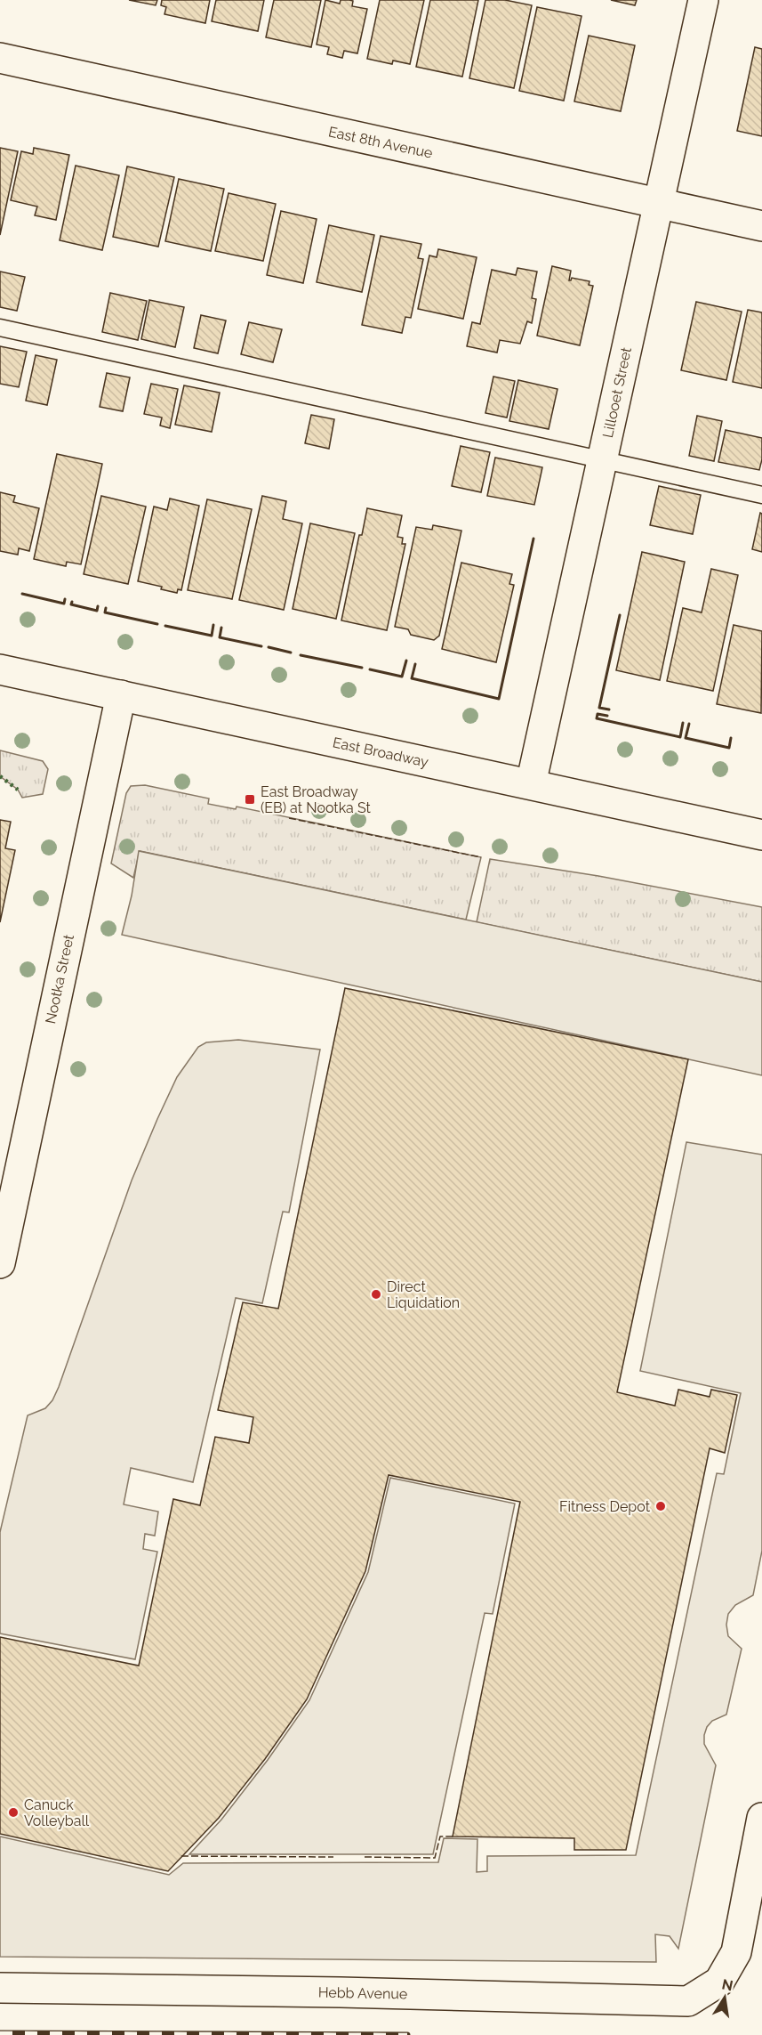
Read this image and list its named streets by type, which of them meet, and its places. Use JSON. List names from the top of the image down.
{
  "streets": {
    "street": [
      "East 8th Avenue",
      "Lillooet Street",
      "East Broadway",
      "Nootka Street",
      "Hebb Avenue"
    ]
  },
  "crossings": [
    ["East 8th Avenue", "Lillooet Street"],
    ["Lillooet Street", "East Broadway"],
    ["East Broadway", "Nootka Street"]
  ],
  "places": {
    "transit": ["East Broadway (EB) at Nootka St"],
    "other": ["Direct Liquidation", "Fitness Depot", "Canuck Volleyball"]
  },
  "north": "top"
}
